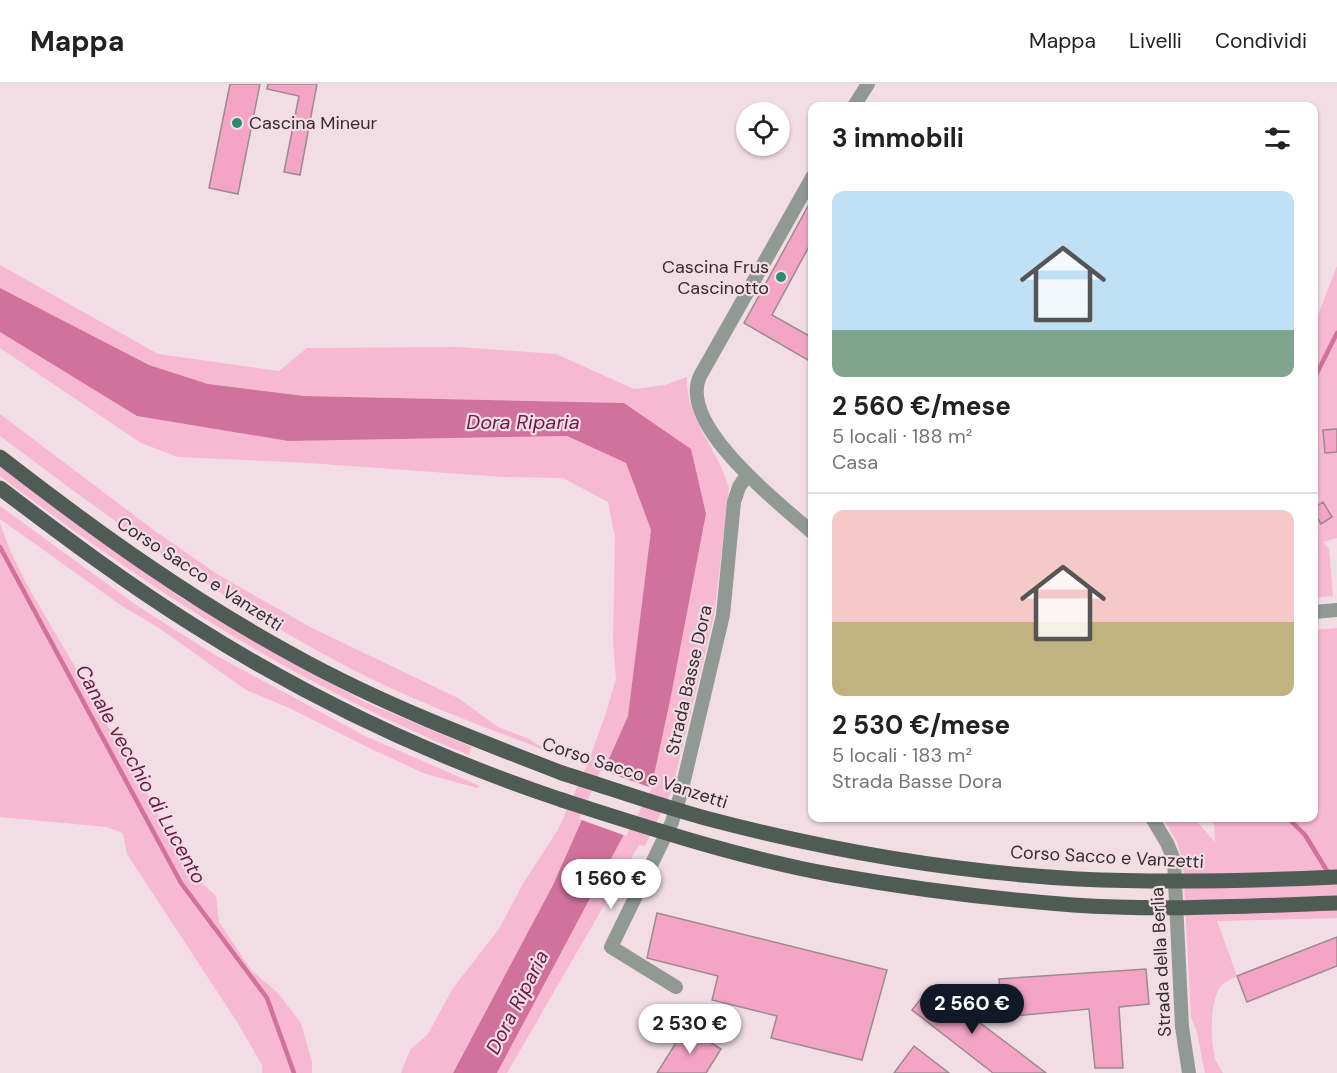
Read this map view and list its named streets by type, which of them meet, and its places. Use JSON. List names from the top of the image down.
{
  "streets": {
    "main road": ["Corso Sacco e Vanzetti"],
    "street": ["Strada Basse Dora", "Strada della Berlia"]
  },
  "water": ["Dora Riparia", "Canale vecchio di Lucento"],
  "places": ["Cascina Mineur", "Cascina Frus Cascinotto"],
  "page": {
    "header": "Mappa",
    "nav": ["Mappa", "Livelli", "Condividi"],
    "heading": "3 immobili",
    "list": [
      {
        "name": "2 560 €/mese",
        "note": "5 locali · 188 m² · Casa"
      },
      {
        "name": "2 530 €/mese",
        "note": "5 locali · 183 m² · Strada Basse Dora"
      }
    ],
    "price": ["1 560 €", "2 560 €", "2 530 €"]
  }
}
